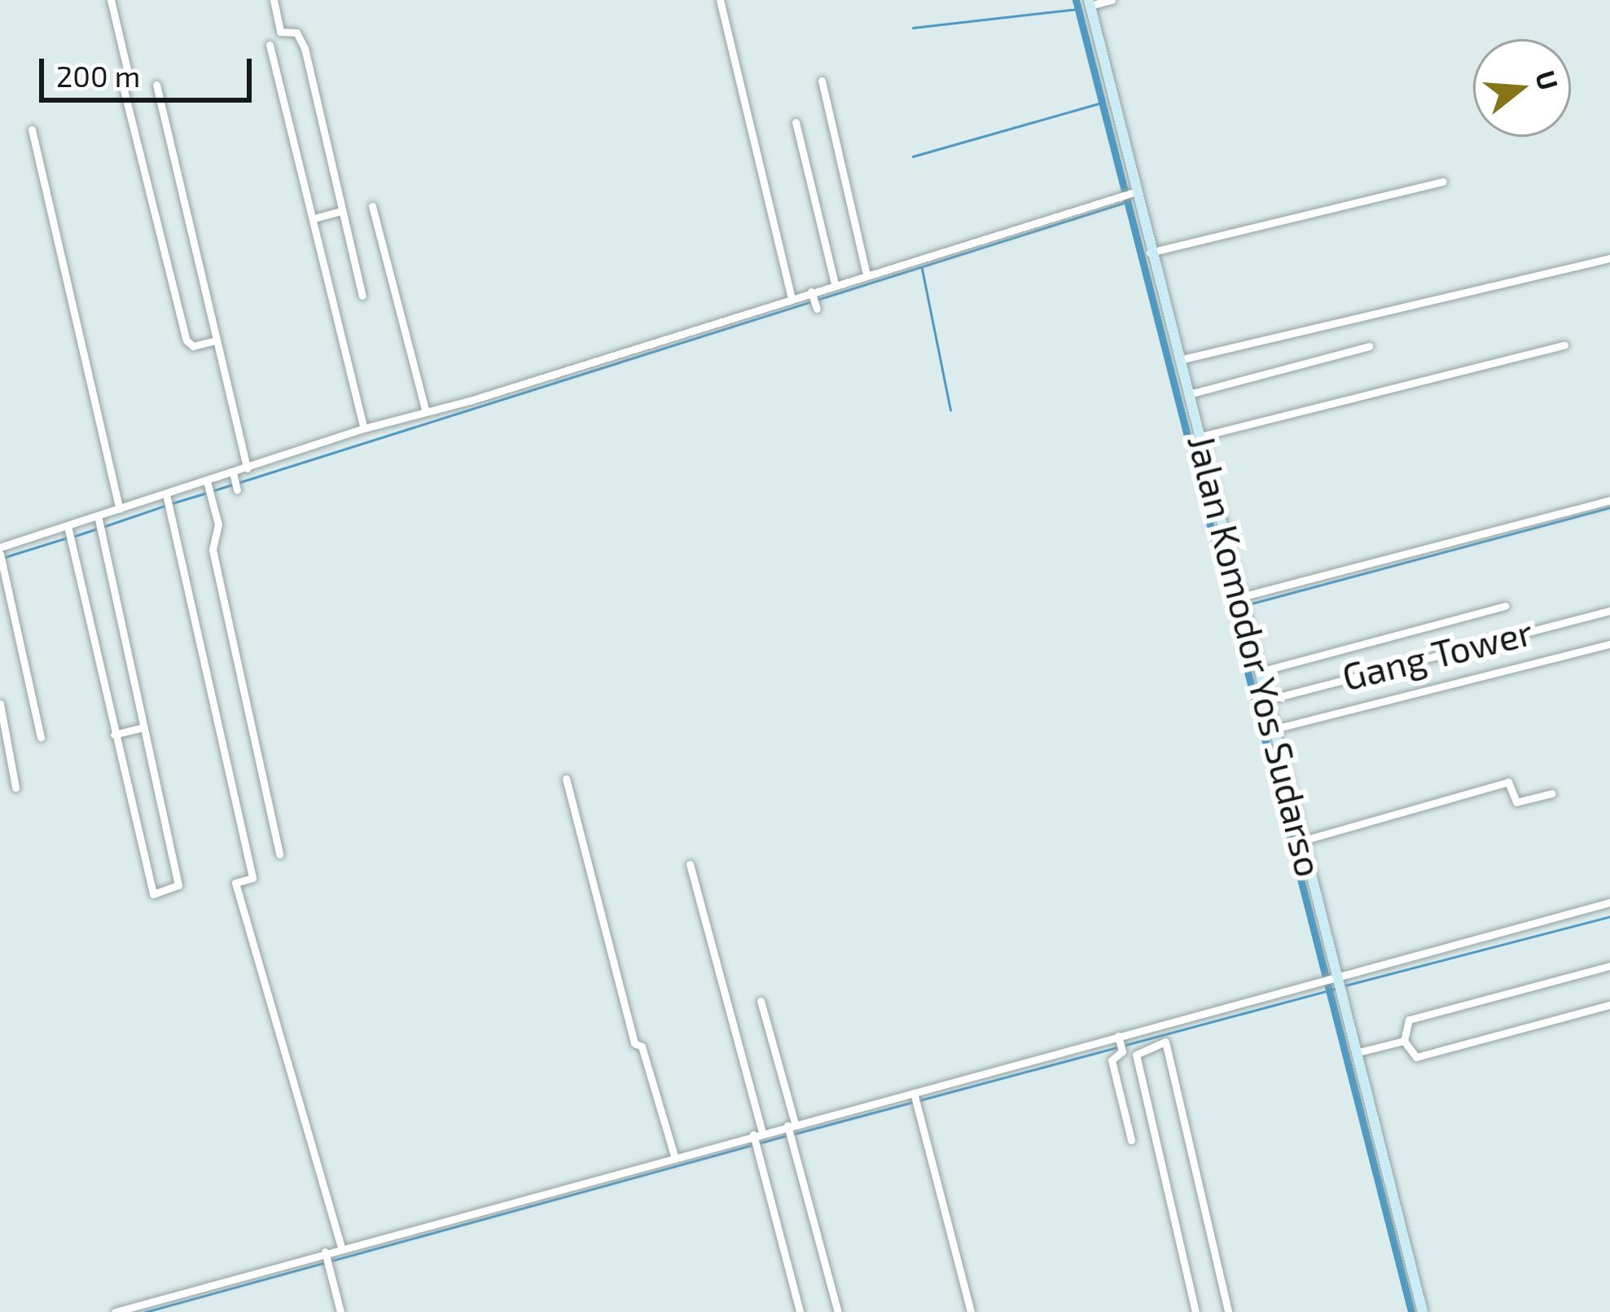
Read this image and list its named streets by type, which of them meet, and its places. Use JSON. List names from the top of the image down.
{
  "streets": {
    "street": ["Gang Tower", "Jalan Komodor Yos Sudarso"]
  },
  "crossings": [
    ["Gang Tower", "Jalan Komodor Yos Sudarso"]
  ],
  "scale_bar": "200 m",
  "north": "right"
}
